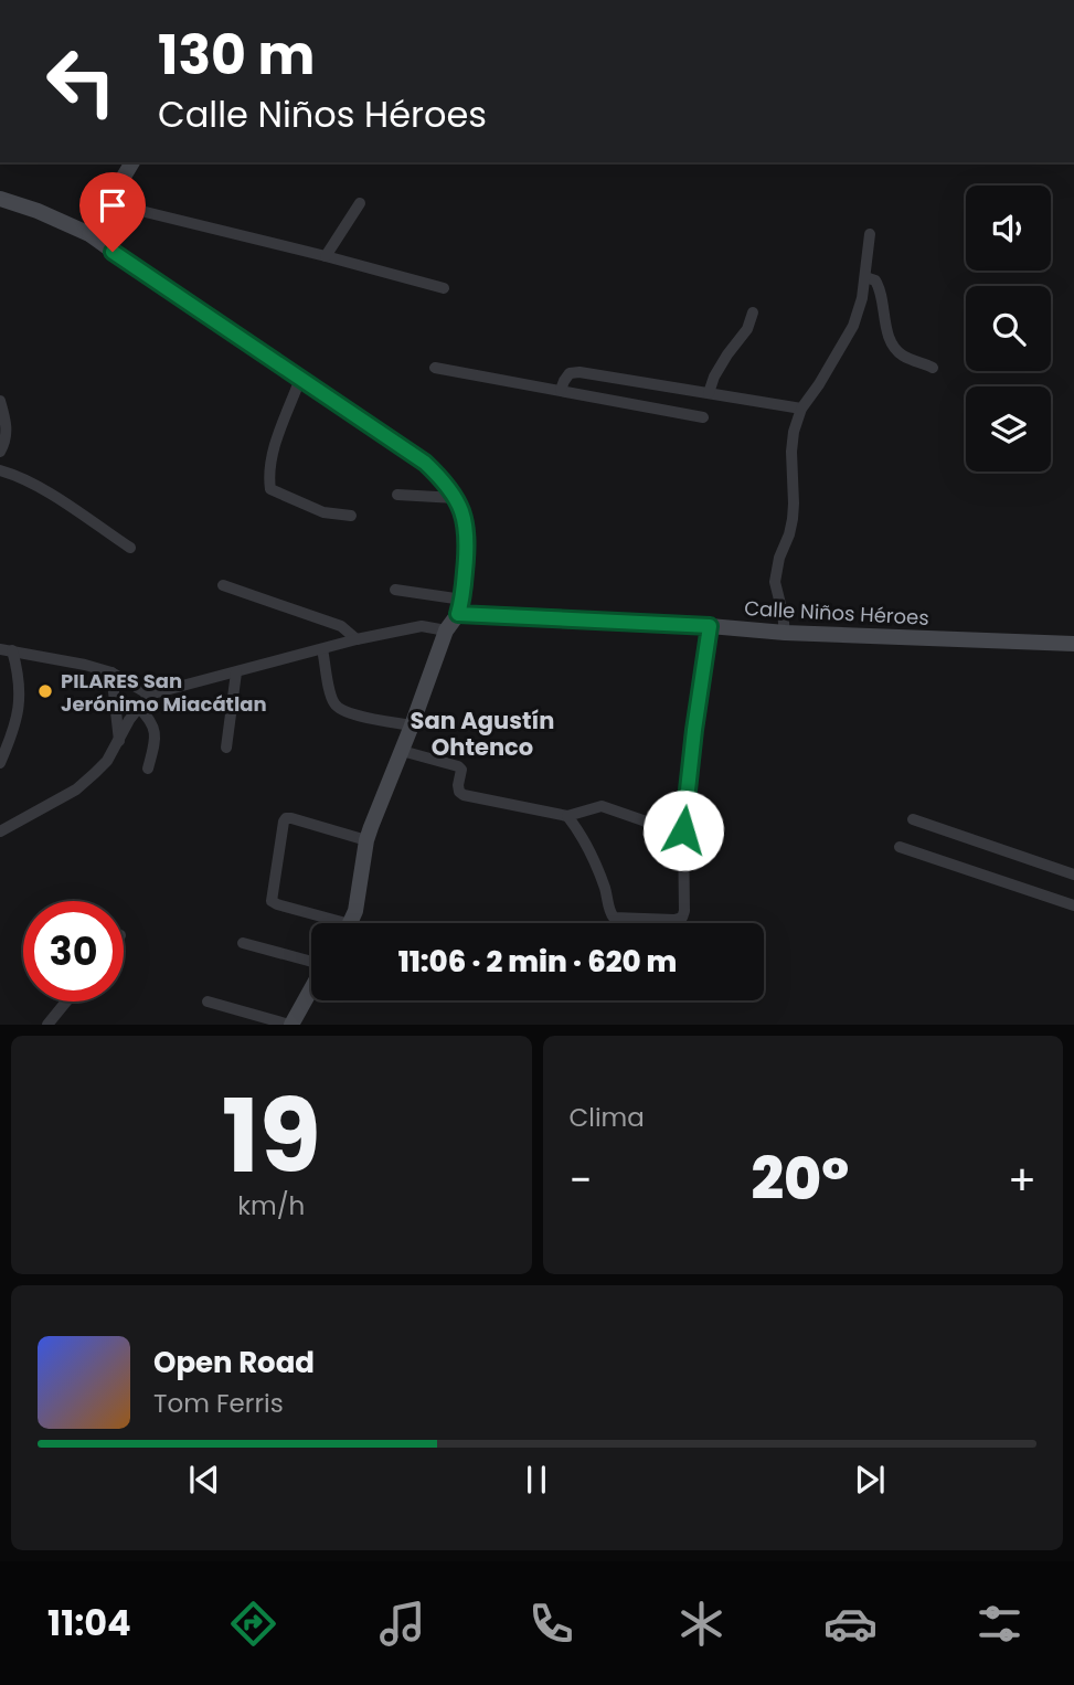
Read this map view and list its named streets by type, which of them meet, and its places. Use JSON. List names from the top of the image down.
{
  "streets": {
    "street": ["Calle Niños Héroes"]
  },
  "districts": ["San Agustín Ohtenco"],
  "places": ["PILARES San Jerónimo Miacátlan"],
  "page": {
    "turn": ["130 m", "Calle Niños Héroes"],
    "limit": "30",
    "trip": "11:06 · 2 min · 620 m",
    "tile": [
      ["19", "km/h"],
      "Clima"
    ],
    "heat": ["−", "20°", "+"],
    "song": ["Open Road", "Tom Ferris"],
    "tabs": "11:04"
  }
}
